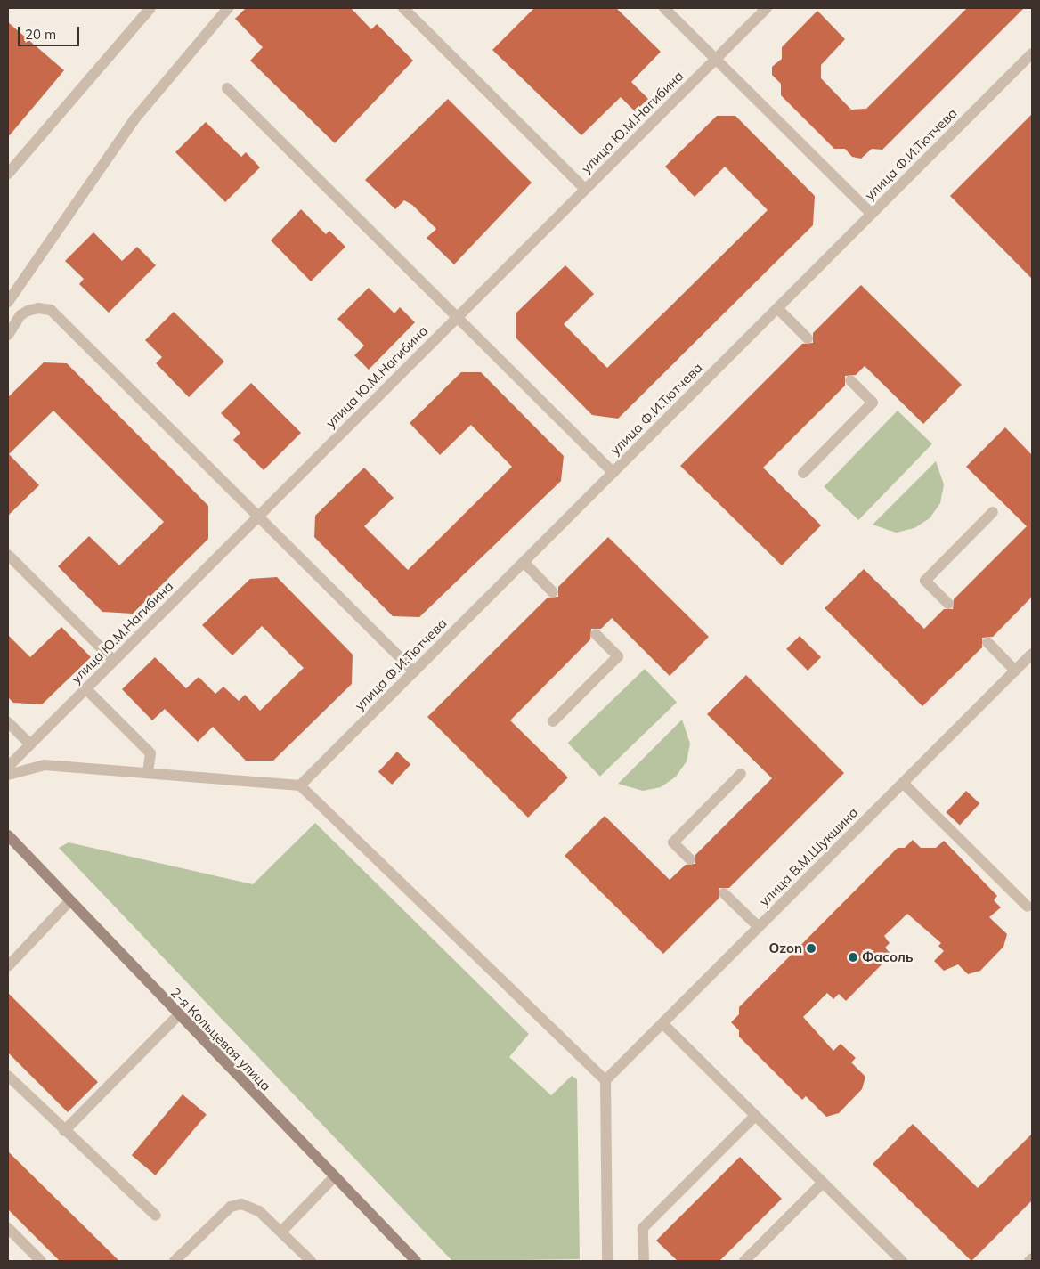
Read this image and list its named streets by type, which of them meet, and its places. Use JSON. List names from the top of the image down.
{
  "streets": {
    "main road": ["2-я Кольцевая улица"],
    "street": ["улица Ю.М.Нагибина", "улица Ф.И.Тютчева", "улица В.М.Шукшина"]
  },
  "places": ["Ozon", "Фасоль"],
  "scale_bar": "20 m"
}
